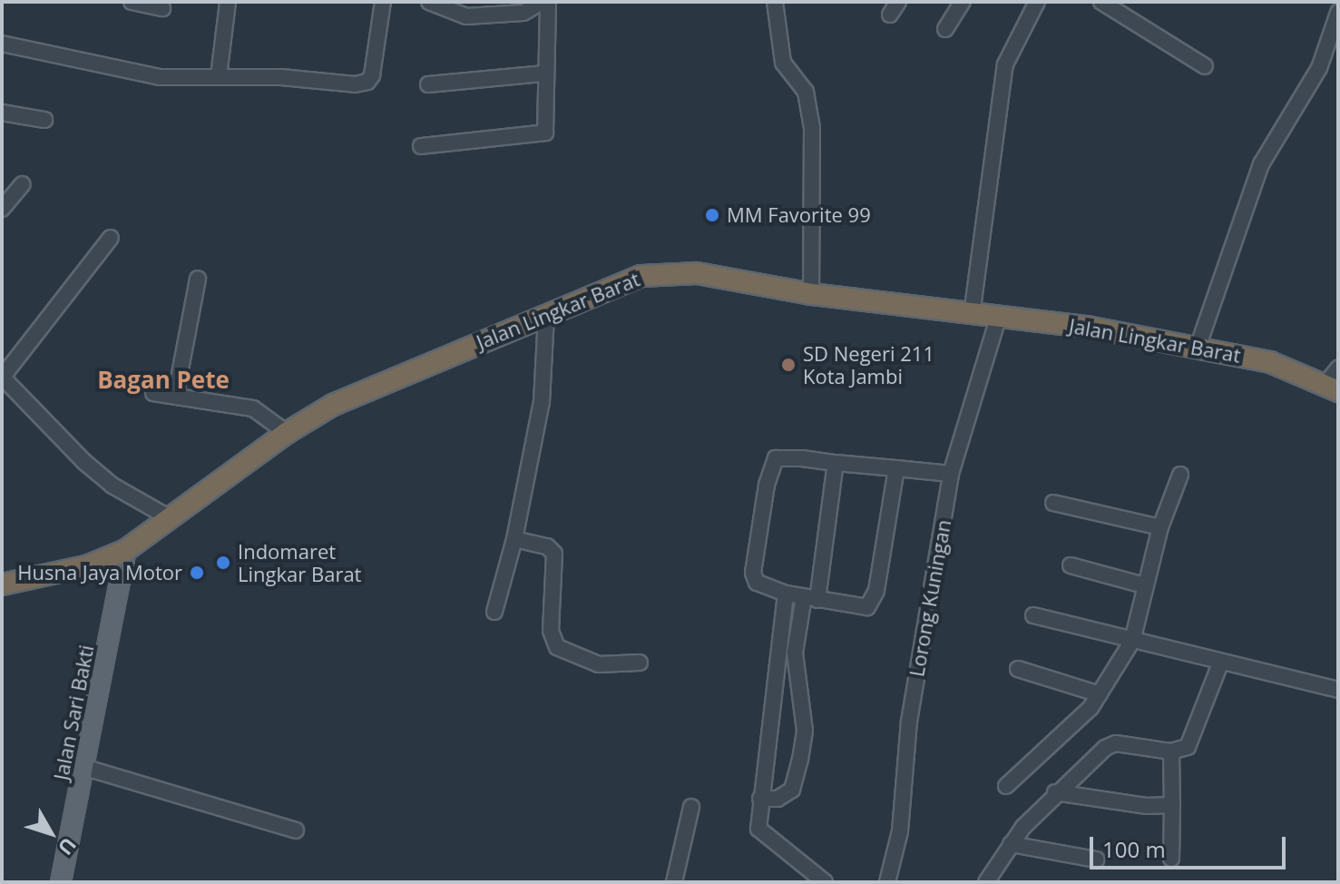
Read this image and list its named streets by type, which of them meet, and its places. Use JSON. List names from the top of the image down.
{
  "streets": {
    "highway": ["Jalan Lingkar Barat"],
    "main road": ["Jalan Sari Bakti"],
    "street": ["Lorong Kuningan"]
  },
  "crossings": [
    ["Jalan Lingkar Barat", "Lorong Kuningan"],
    ["Jalan Lingkar Barat", "Jalan Sari Bakti"]
  ],
  "districts": ["Bagan Pete"],
  "places": [
    "MM Favorite 99",
    "SD Negeri 211 Kota Jambi",
    "Indomaret Lingkar Barat",
    "Husna Jaya Motor"
  ],
  "scale_bar": "100 m",
  "north": "bottom right"
}
